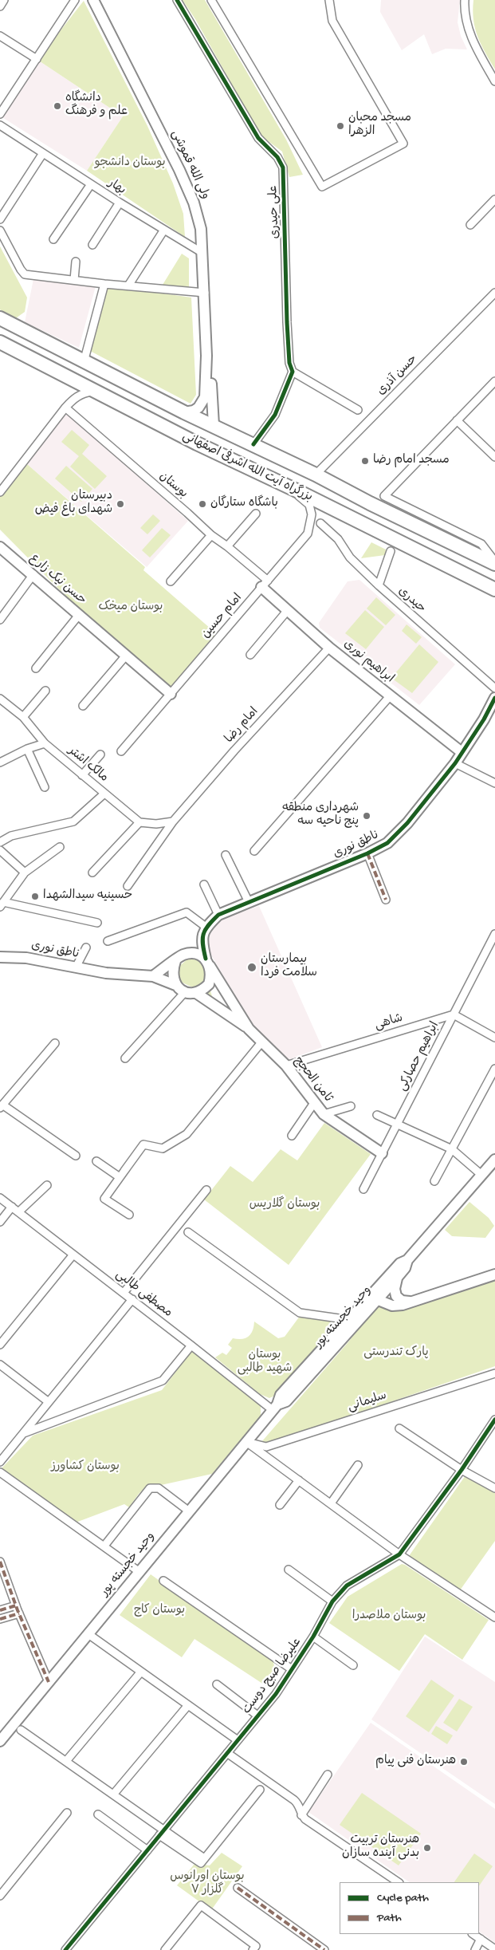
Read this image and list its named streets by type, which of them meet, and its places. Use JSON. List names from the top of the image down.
{
  "streets": {
    "highway": ["بزرگراه آیت الله اشرفی اصفهانی"],
    "street": [
      "ولی الله قموشی",
      "بهار",
      "علی حیدری",
      "حسن آذری",
      "بوستان",
      "حسن نیک زارع",
      "حیدری",
      "امام حسین",
      "ابراهیم نوری",
      "امام رضا",
      "مالک اشتر",
      "ناطق نوری",
      "شاهی",
      "ابراهیم حصارکی",
      "ثامن الحجج",
      "مصطفی طالبی",
      "وحید خجسته پور",
      "سلیمانی",
      "علیرضا صبح دوست"
    ]
  },
  "crossings": [
    ["ولی الله قموشی", "بهار"],
    ["ولی الله قموشی", "بزرگراه آیت الله اشرفی اصفهانی"],
    ["حسن آذری", "بزرگراه آیت الله اشرفی اصفهانی"],
    ["بزرگراه آیت الله اشرفی اصفهانی", "امام حسین"],
    ["بوستان", "امام حسین"],
    ["بوستان", "ابراهیم نوری"],
    ["حسن نیک زارع", "امام حسین"],
    ["امام حسین", "ابراهیم نوری"],
    ["ابراهیم نوری", "امام رضا"],
    ["ابراهیم نوری", "ناطق نوری"],
    ["شاهی", "ابراهیم حصارکی"],
    ["شاهی", "ثامن الحجج"],
    ["ابراهیم حصارکی", "ثامن الحجج"],
    ["مصطفی طالبی", "وحید خجسته پور"],
    ["وحید خجسته پور", "سلیمانی"]
  ],
  "parks": [
    "بوستان دانشجو",
    "بوستان میخک",
    "بوستان گلاریس",
    "پارک تندرستی",
    "بوستان شهید طالبی",
    "بوستان کشاورز",
    "بوستان کاج",
    "بوستان ملاصدرا",
    "بوستان اورانوس گلزار ۷"
  ],
  "places": [
    "دانشگاه علم و فرهنگ",
    "مسجد محبان الزهرا",
    "مسجد امام رضا",
    "دبیرستان شهدای باغ فیض",
    "باشگاه ستارگان",
    "شهرداری منطقه پنج ناحیه سه",
    "حسینیه سیدالشهدا",
    "بیمارستان سلامت فردا",
    "هنرستان فنی پیام",
    "هنرستان تربیت بدنی آینده سازان"
  ],
  "legend": ["Cycle path", "Path"]
}
